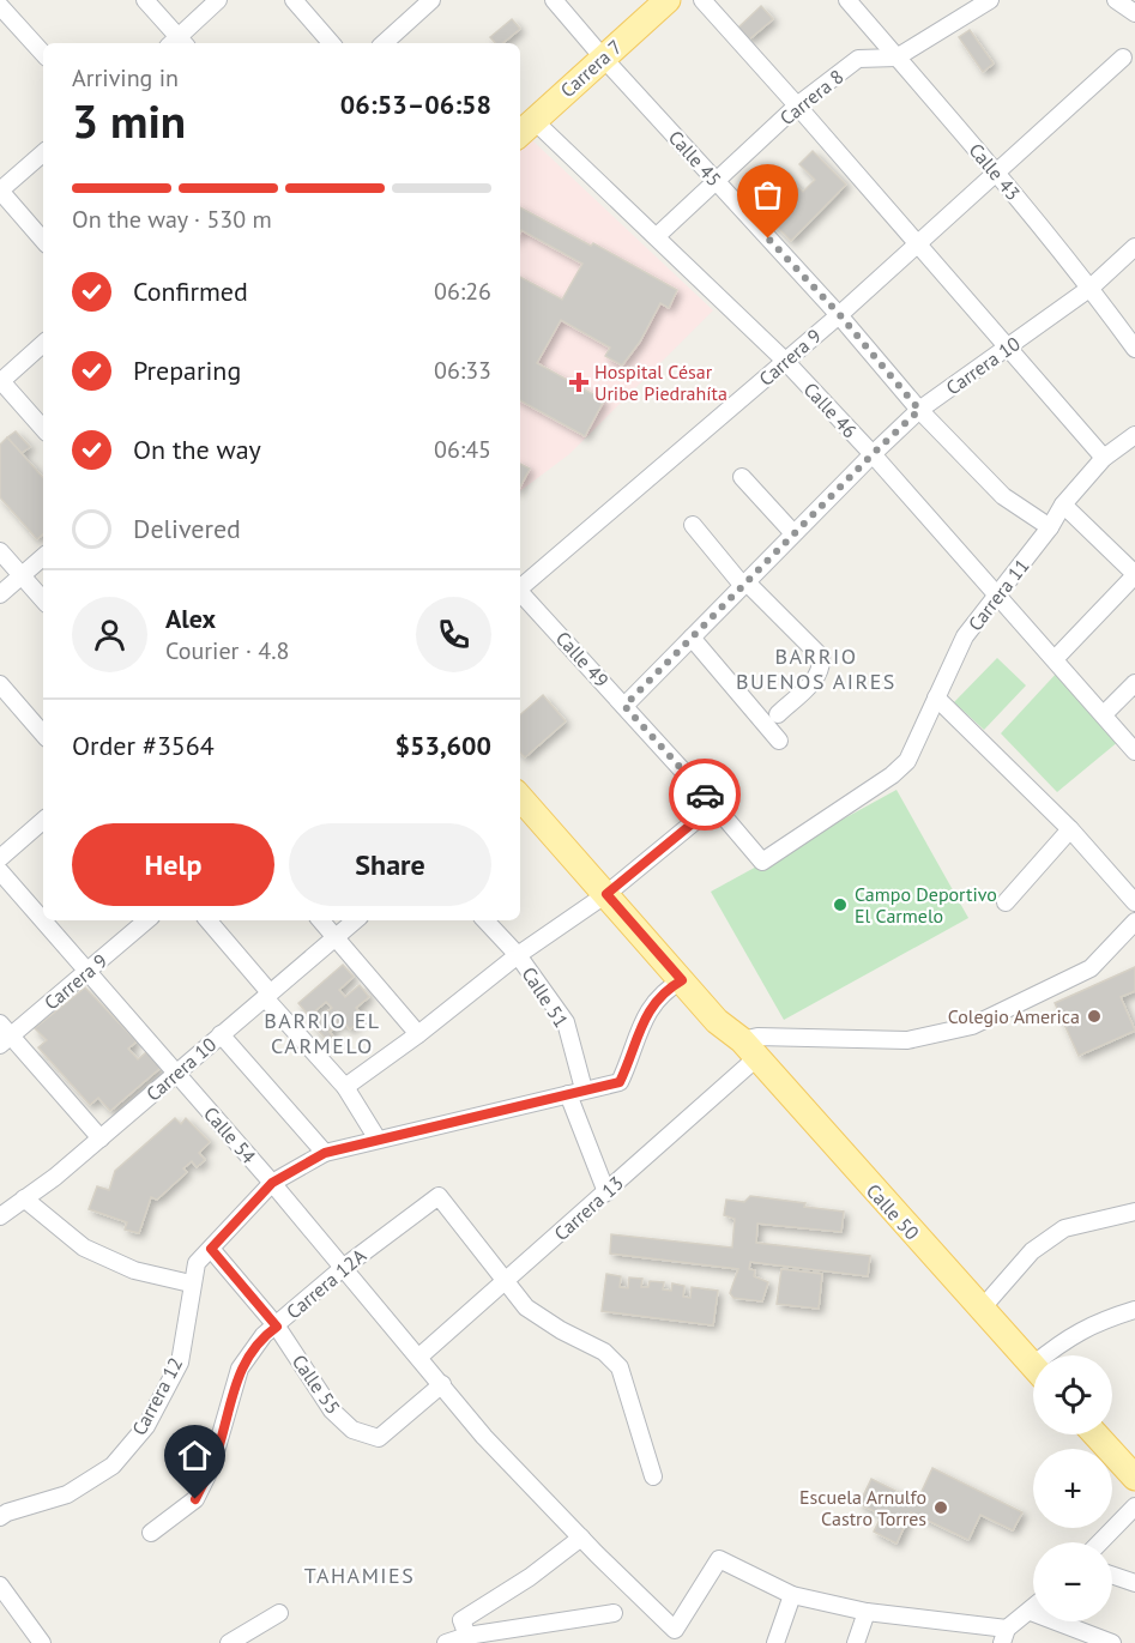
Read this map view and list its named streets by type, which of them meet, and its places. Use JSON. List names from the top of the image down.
{
  "streets": {
    "main road": ["Carrera 7", "Calle 50"],
    "street": [
      "Carrera 8",
      "Calle 45",
      "Calle 43",
      "Carrera 9",
      "Carrera 10",
      "Calle 46",
      "Carrera 11",
      "Calle 49",
      "Calle 51",
      "Calle 54",
      "Carrera 13",
      "Carrera 12A",
      "Calle 55",
      "Carrera 12"
    ]
  },
  "crossings": [
    ["Carrera 7", "Calle 45"],
    ["Carrera 7", "Calle 46"],
    ["Carrera 8", "Calle 45"],
    ["Carrera 8", "Calle 43"],
    ["Carrera 8", "Calle 46"],
    ["Calle 45", "Carrera 9"],
    ["Calle 45", "Carrera 10"],
    ["Calle 45", "Carrera 11"],
    ["Calle 43", "Carrera 9"],
    ["Calle 43", "Carrera 10"],
    ["Carrera 9", "Calle 46"],
    ["Carrera 9", "Calle 54"],
    ["Carrera 10", "Calle 46"],
    ["Carrera 10", "Calle 49"],
    ["Carrera 10", "Calle 54"],
    ["Calle 46", "Carrera 11"],
    ["Carrera 11", "Calle 49"],
    ["Calle 51", "Carrera 13"],
    ["Calle 51", "Carrera 12"],
    ["Calle 54", "Carrera 13"],
    ["Calle 54", "Carrera 12A"],
    ["Calle 54", "Calle 55"],
    ["Calle 54", "Carrera 12"],
    ["Carrera 13", "Calle 50"],
    ["Carrera 13", "Carrera 12A"],
    ["Calle 50", "Carrera 12"],
    ["Carrera 12A", "Calle 55"],
    ["Calle 55", "Carrera 12"]
  ],
  "districts": ["BARRIO BUENOS AIRES", "BARRIO EL CARMELO", "TAHAMIES"],
  "places": {
    "health": ["Hospital César Uribe Piedrahíta"],
    "other": ["Campo Deportivo El Carmelo", "Colegio America", "Escuela Arnulfo Castro Torres"]
  },
  "page": {
    "heading": ["3 min", "Arriving in", "06:53–06:58"],
    "panel": [
      "Alex",
      "Courier · 4.8",
      "Order #3564",
      "$53,600"
    ],
    "bar": "On the way · 530 m",
    "list": [
      ["Confirmed", "06:26"],
      ["Preparing", "06:33"],
      ["On the way", "06:45"],
      "Delivered"
    ],
    "buttons": ["Help", "Share"],
    "map_buttons": ["+", "−"]
  }
}
